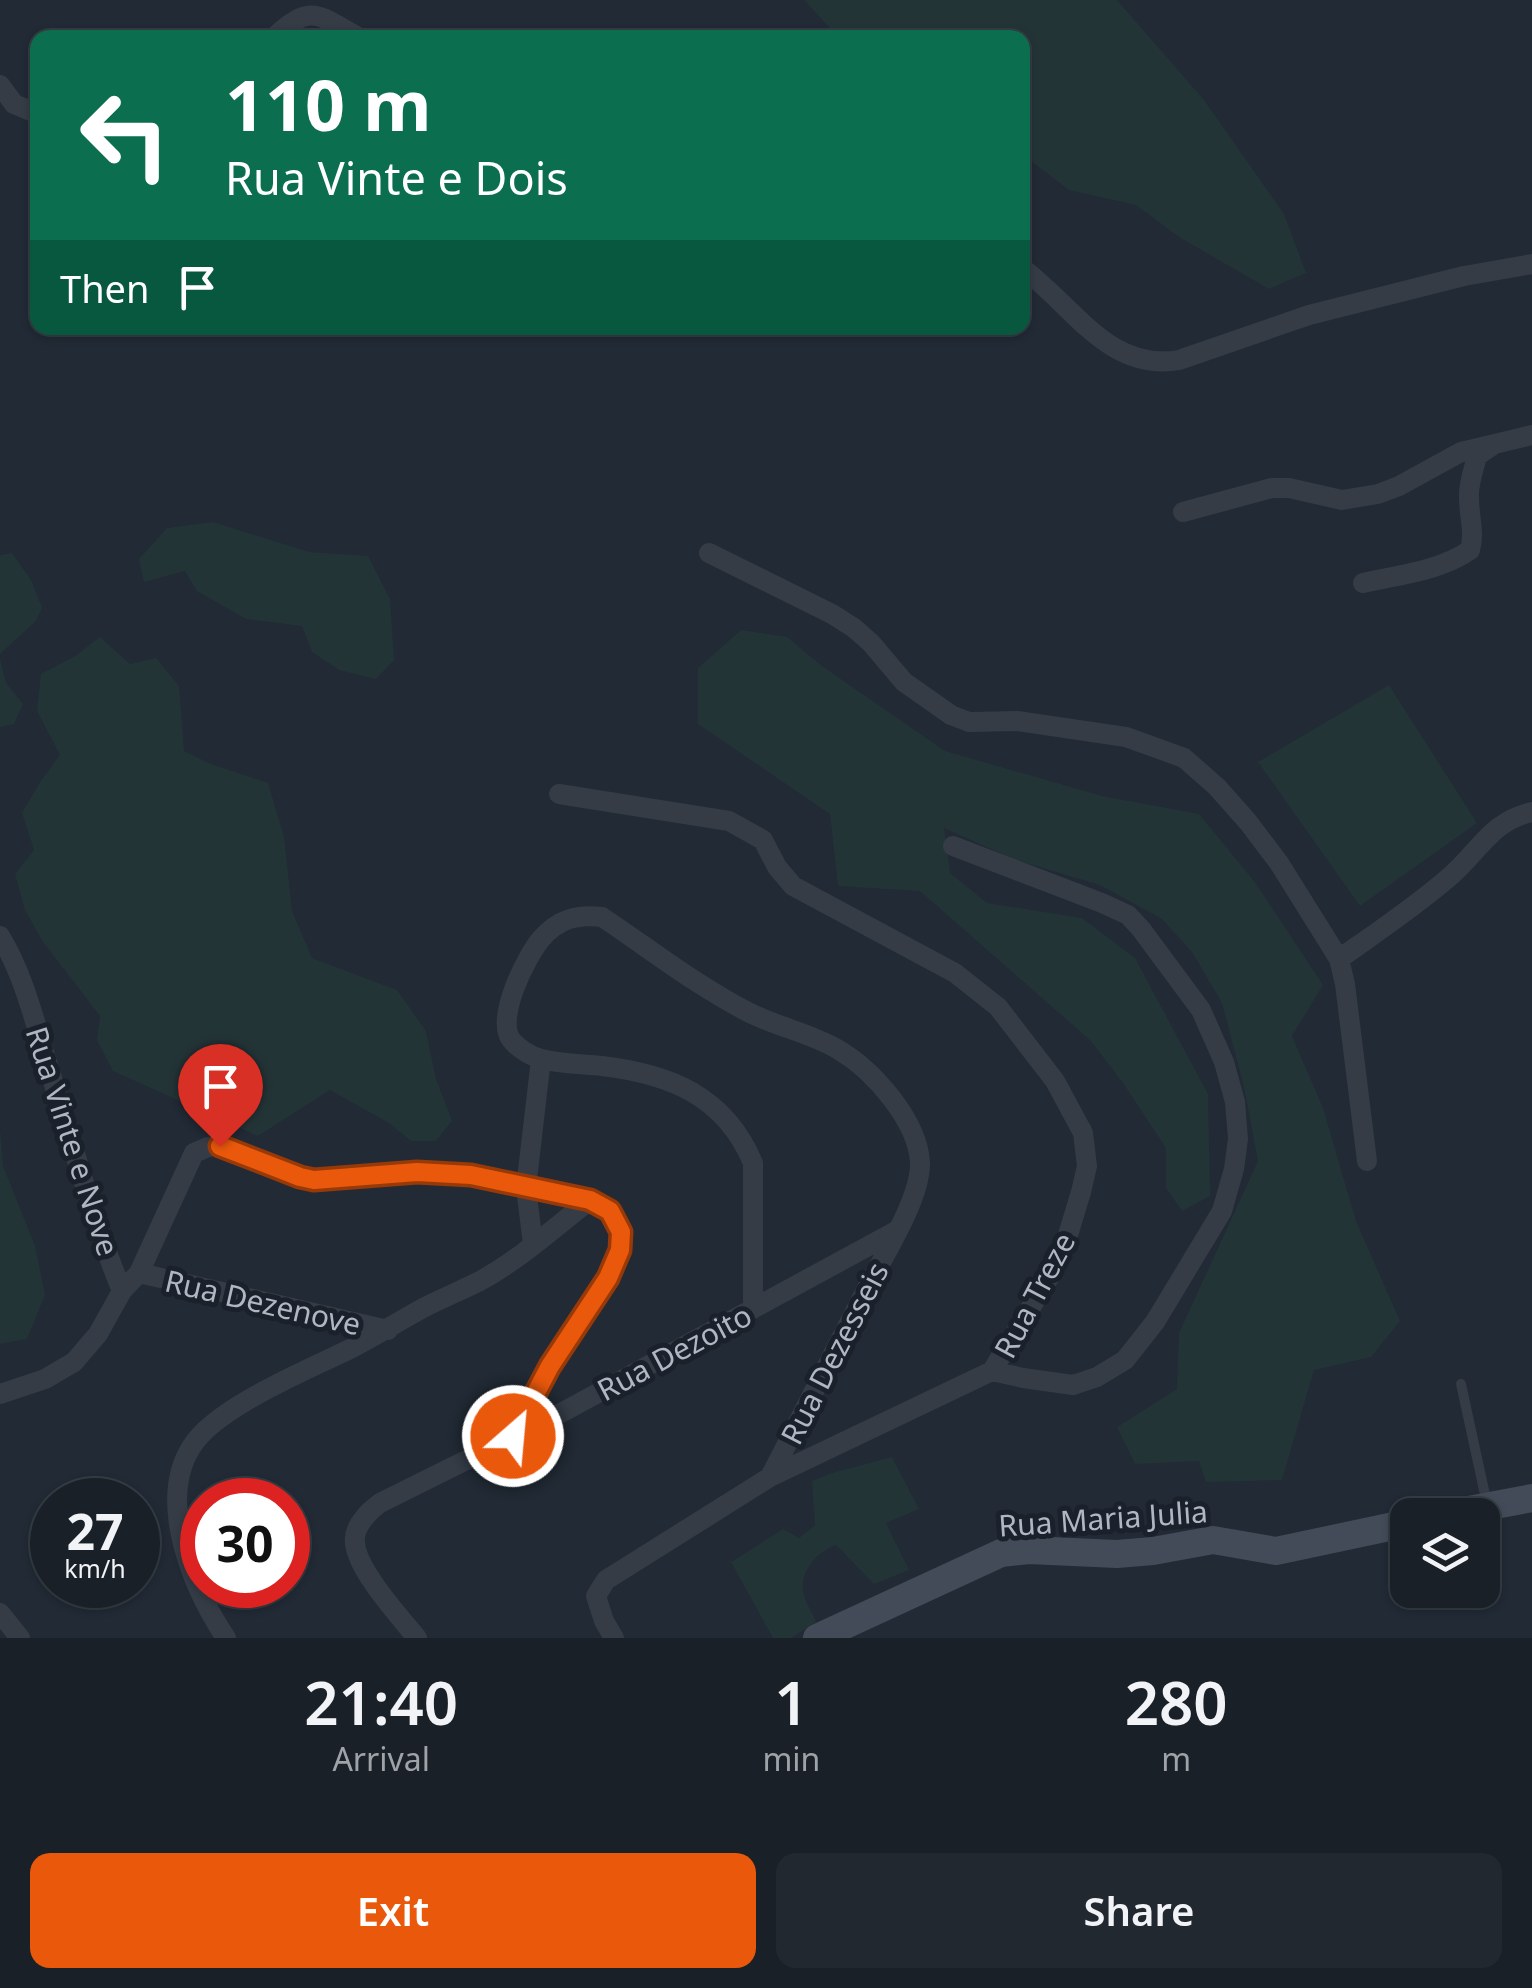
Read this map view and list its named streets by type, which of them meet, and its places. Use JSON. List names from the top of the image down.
{
  "streets": {
    "street": [
      "Rua Vinte e Nove",
      "Rua Treze",
      "Rua Dezenove",
      "Rua Dezoito",
      "Rua Dezesseis",
      "Rua Maria Julia"
    ]
  },
  "crossings": [
    ["Rua Treze", "Rua Dezesseis"],
    ["Rua Dezoito", "Rua Dezesseis"]
  ],
  "page": {
    "turn": ["110 m", "Rua Vinte e Dois"],
    "then": "Then",
    "speed": "27 km/h",
    "limit": "30",
    "eta": [
      "21:40",
      "Arrival",
      "1",
      "min",
      "280",
      "m"
    ],
    "buttons": ["Exit", "Share"]
  }
}
